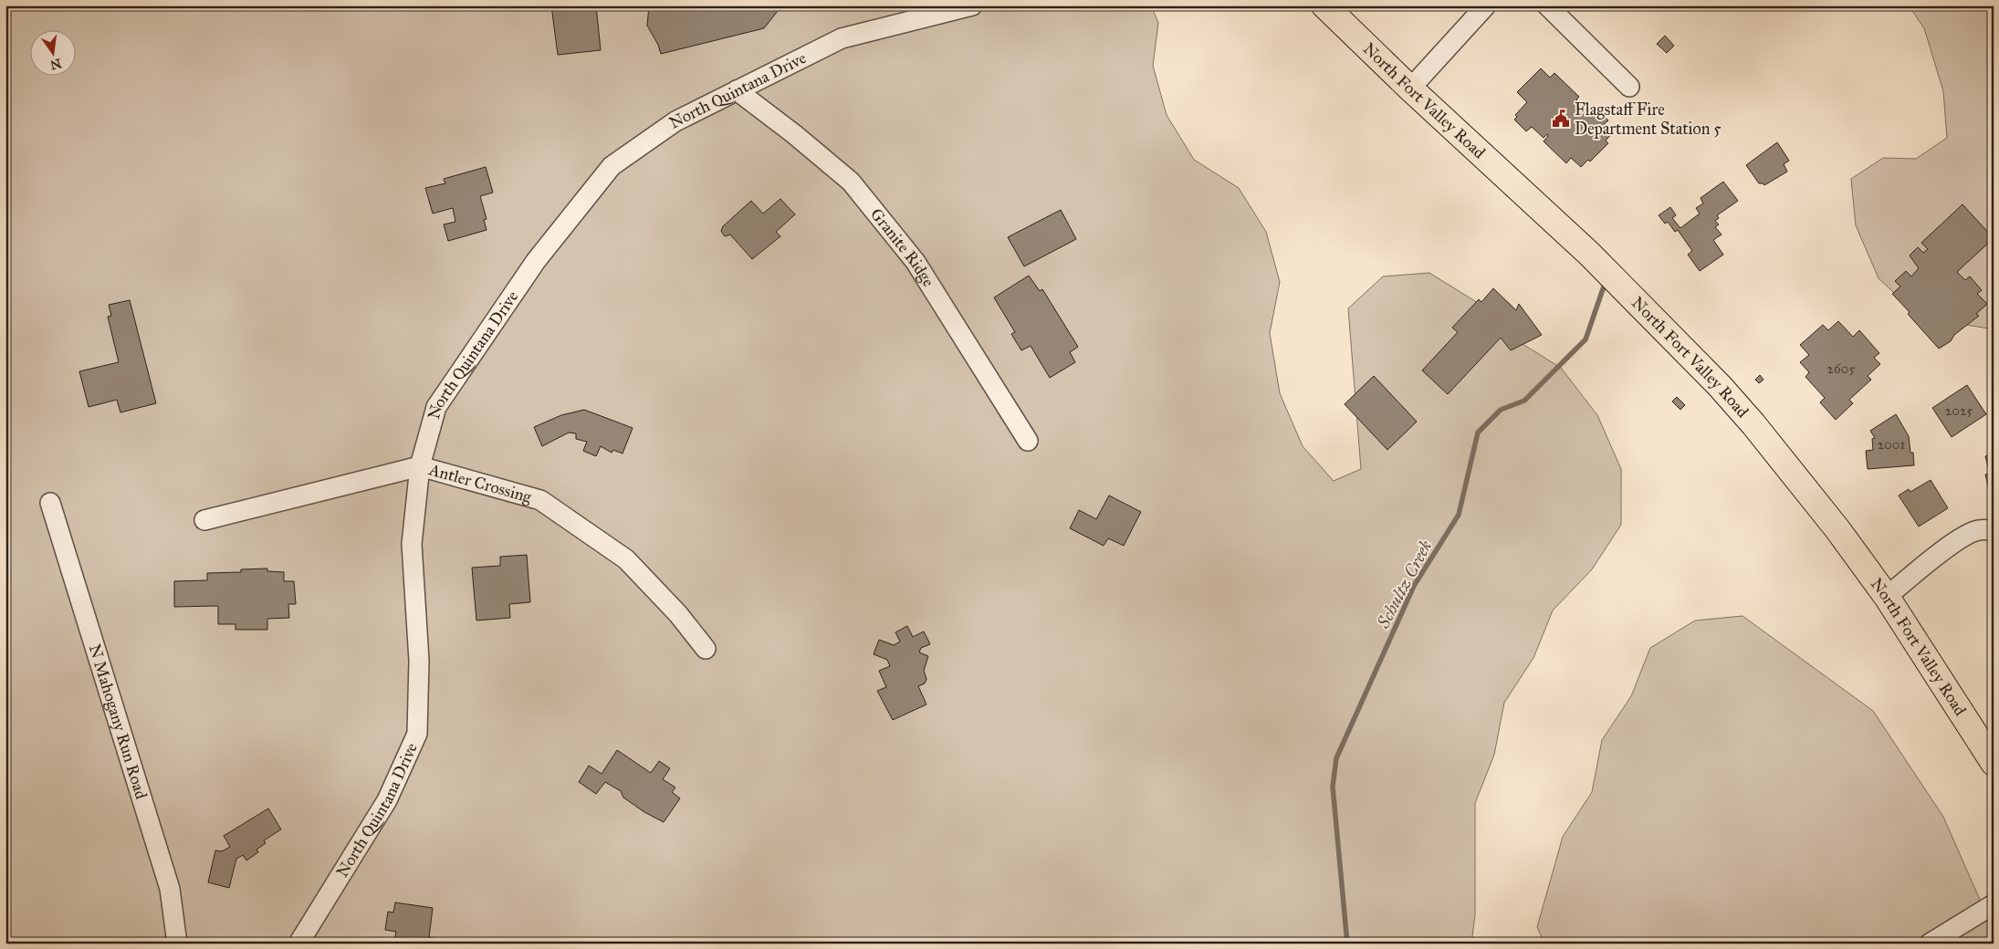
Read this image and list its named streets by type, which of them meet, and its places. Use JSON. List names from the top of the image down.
{
  "streets": {
    "main road": ["North Fort Valley Road"],
    "street": [
      "North Quintana Drive",
      "Granite Ridge",
      "Antler Crossing",
      "N Mahogany Run Road"
    ]
  },
  "crossings": [
    ["North Quintana Drive", "Granite Ridge"],
    ["North Quintana Drive", "Antler Crossing"]
  ],
  "water": ["Schultz Creek"],
  "places": {
    "public building": ["Flagstaff Fire Department Station 5"]
  },
  "house_numbers": ["2605", "2025", "2001"],
  "north": "bottom"
}
